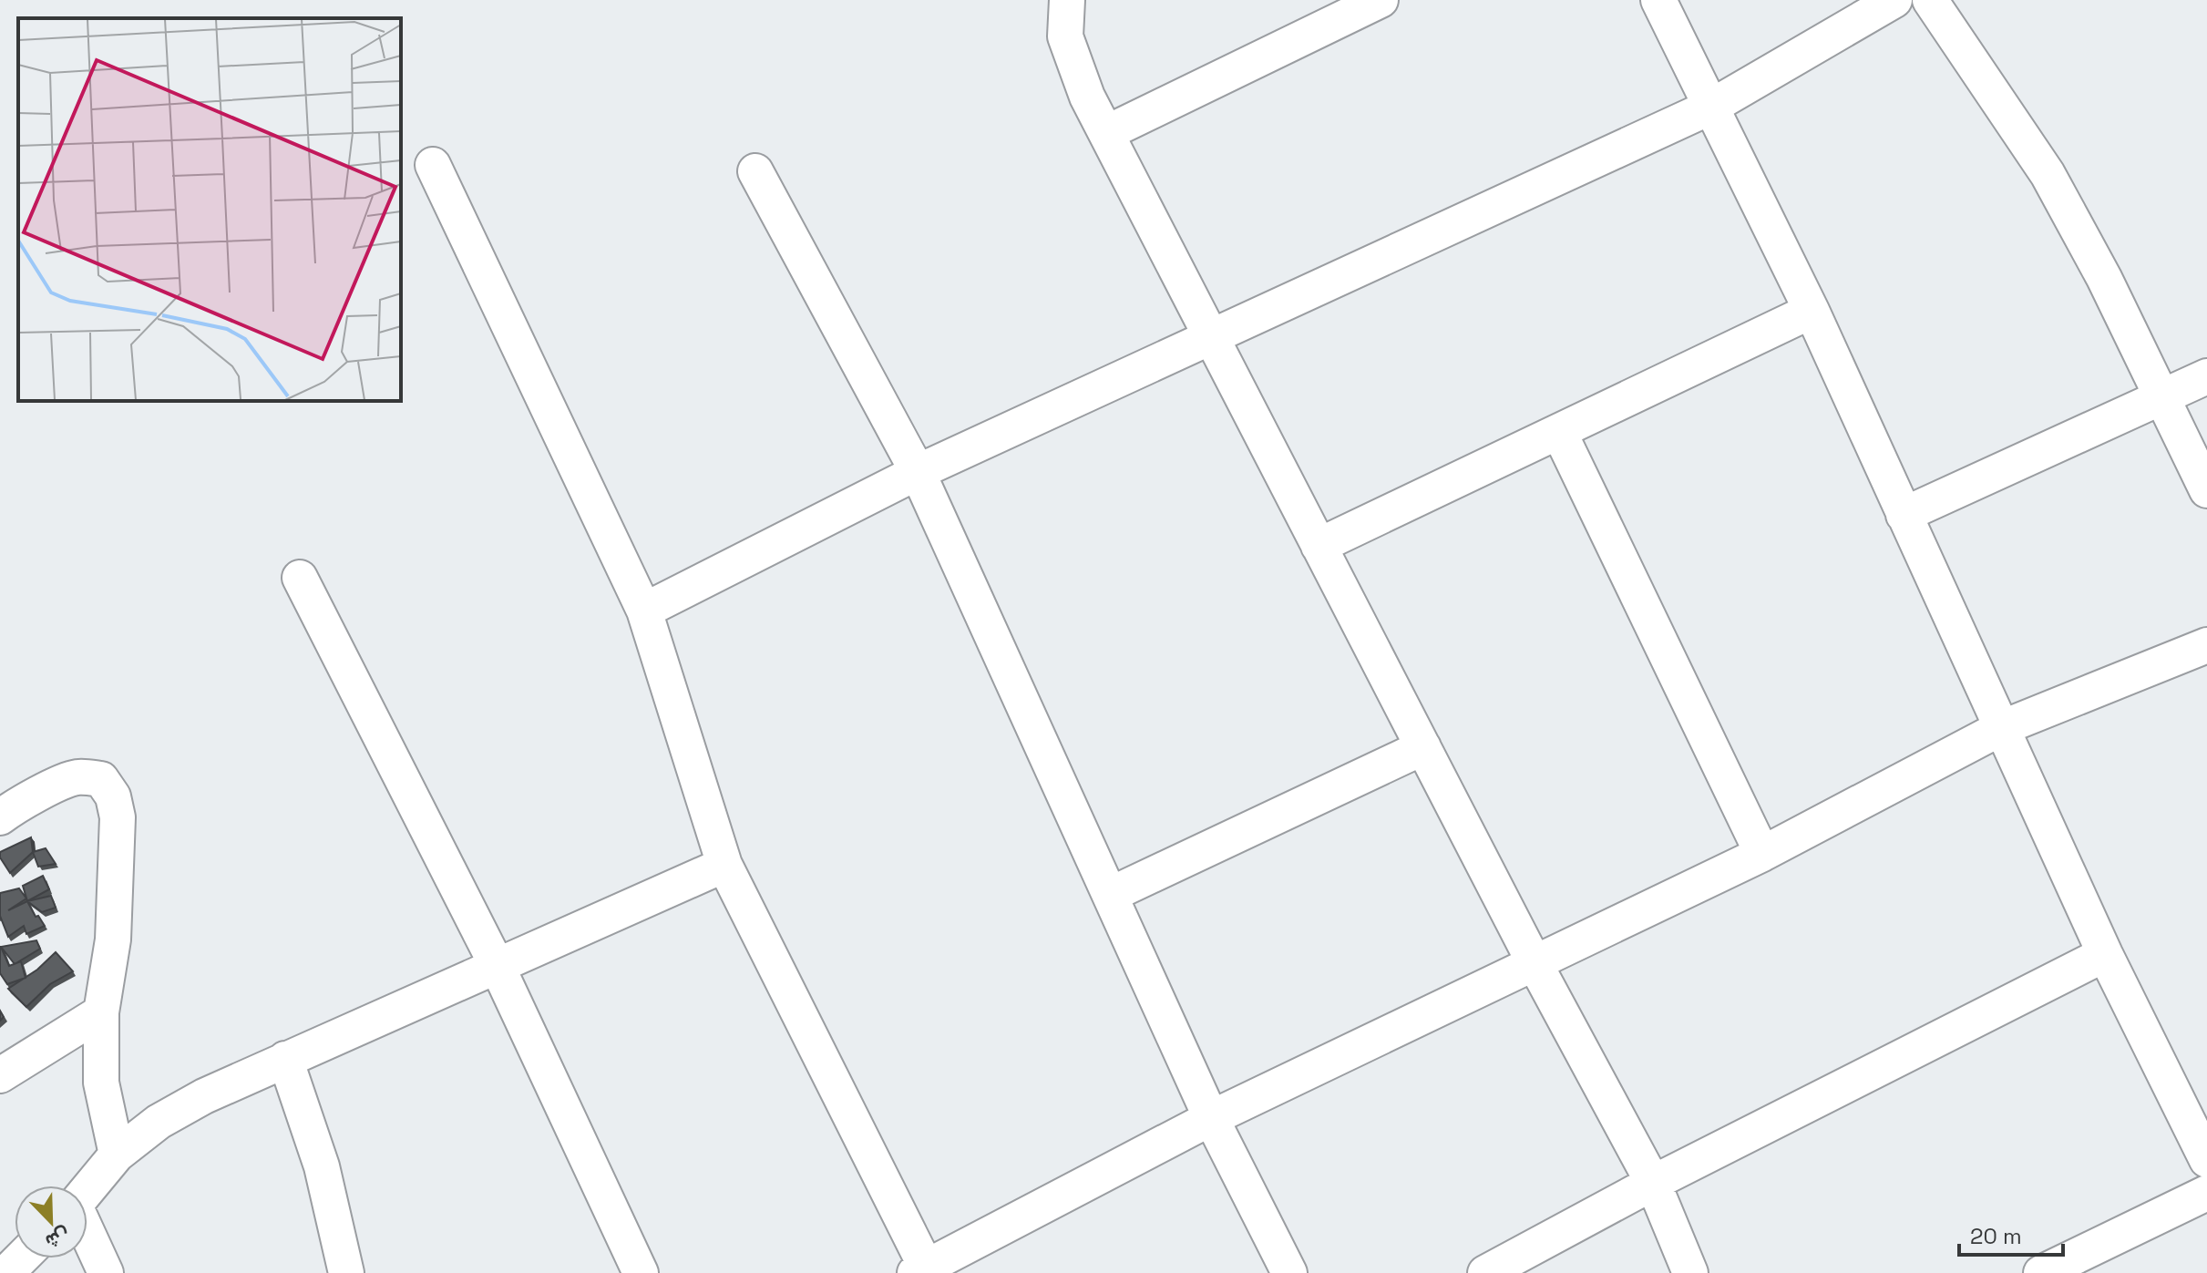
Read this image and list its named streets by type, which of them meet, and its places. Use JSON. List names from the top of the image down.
{
  "scale_bar": "20 m",
  "north": "bottom right"
}
